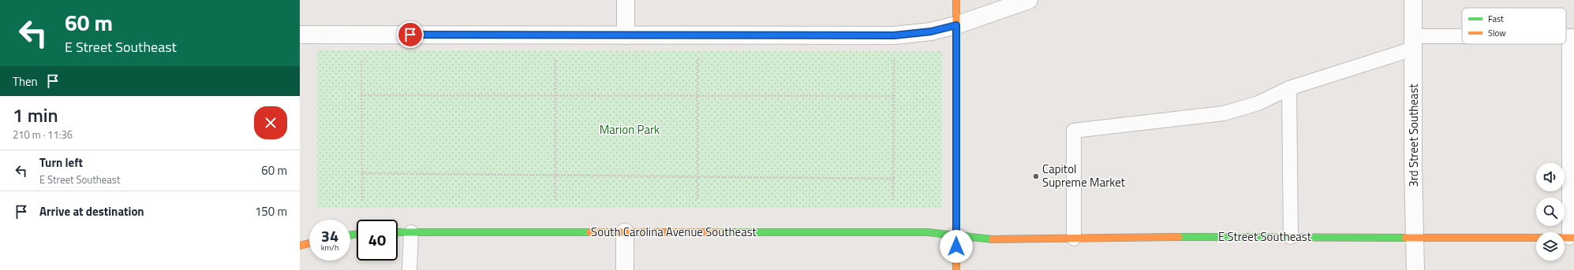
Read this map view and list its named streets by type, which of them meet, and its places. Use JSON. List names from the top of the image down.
{
  "streets": {
    "street": ["3rd Street Southeast", "South Carolina Avenue Southeast", "E Street Southeast"]
  },
  "crossings": [
    ["3rd Street Southeast", "E Street Southeast"],
    ["South Carolina Avenue Southeast", "E Street Southeast"]
  ],
  "parks": ["Marion Park"],
  "places": ["Capitol Supreme Market"],
  "legend": ["Fast", "Slow"],
  "page": {
    "turn": ["60 m", "E Street Southeast"],
    "then": "Then",
    "heading": ["1 min", "210 m · 11:36"],
    "list": [
      {
        "name": "Turn left",
        "note": "E Street Southeast",
        "value": "60 m"
      },
      {
        "name": "Arrive at destination",
        "value": "150 m"
      }
    ],
    "speed": "34 km/h",
    "limit": "40"
  }
}
